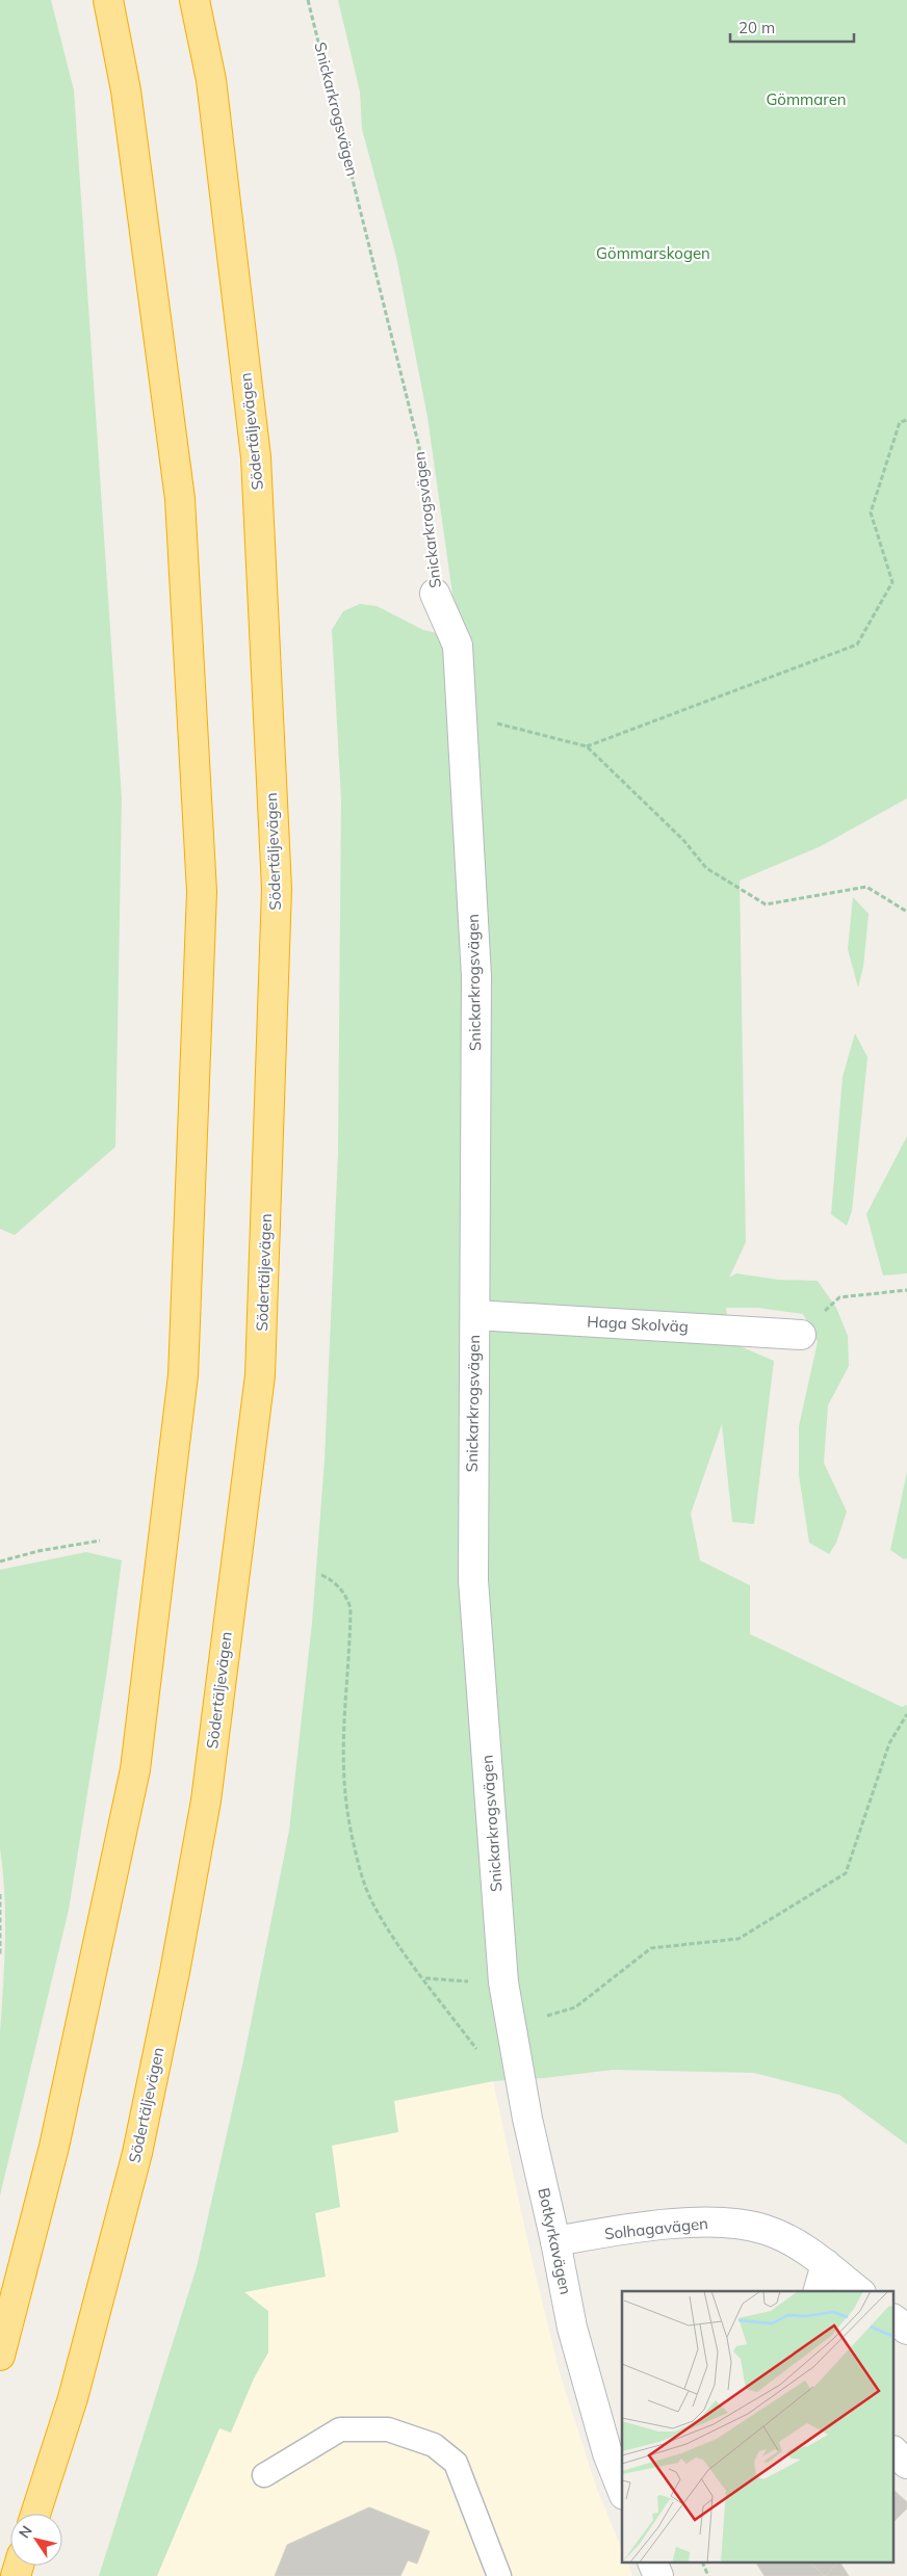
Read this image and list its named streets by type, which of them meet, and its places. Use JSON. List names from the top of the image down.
{
  "streets": {
    "highway": ["Södertäljevägen"],
    "street": [
      "Snickarkrogsvägen",
      "Haga Skolväg",
      "Solhagavägen",
      "Botkyrkavägen"
    ]
  },
  "crossings": [
    ["Snickarkrogsvägen", "Haga Skolväg"],
    ["Snickarkrogsvägen", "Botkyrkavägen"],
    ["Solhagavägen", "Botkyrkavägen"]
  ],
  "parks": ["Gömmaren", "Gömmarskogen"],
  "scale_bar": "20 m",
  "north": "top left"
}
